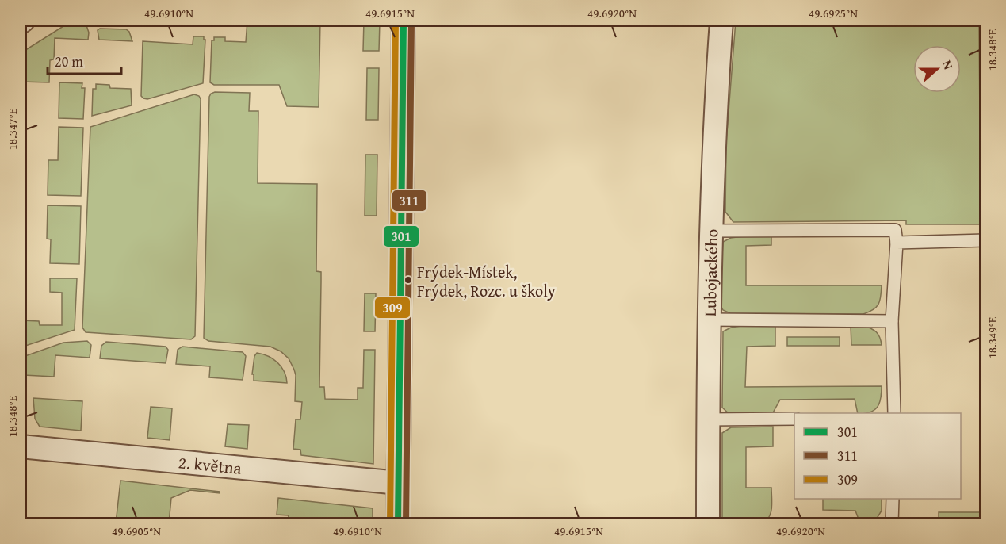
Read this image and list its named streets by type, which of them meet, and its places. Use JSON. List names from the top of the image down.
{
  "streets": {
    "street": ["Lubojackého", "2. května"]
  },
  "places": ["Frýdek-Místek, Frýdek, Rozc. u školy"],
  "lines": ["transit line 301", "transit line 311", "transit line 309"],
  "legend": ["301", "311", "309"],
  "scale_bar": "20 m",
  "north": "right",
  "coordinates": [
    "49.6910°N",
    "49.6915°N",
    "49.6920°N",
    "49.6925°N",
    "18.348°E",
    "18.347°E",
    "18.349°E",
    "49.6905°N"
  ]
}
